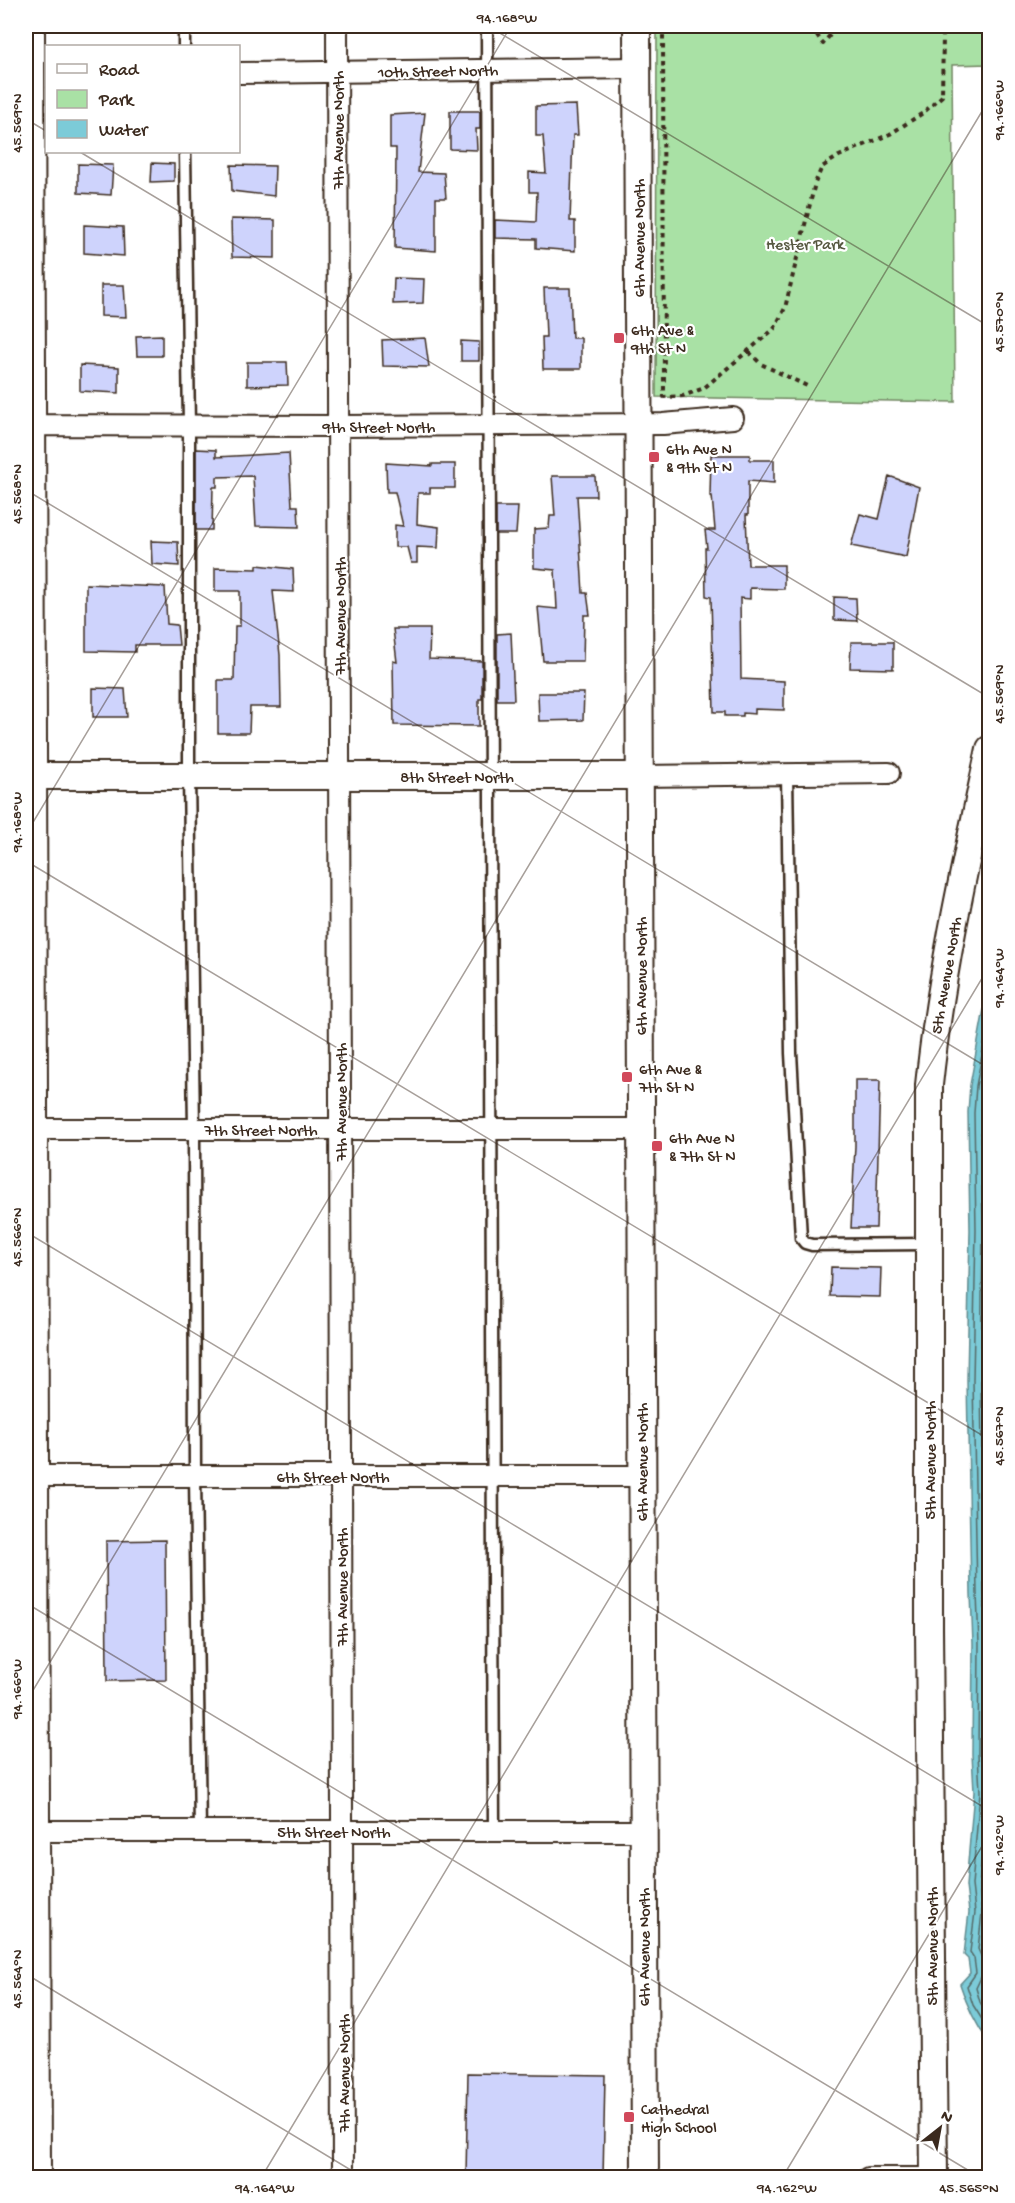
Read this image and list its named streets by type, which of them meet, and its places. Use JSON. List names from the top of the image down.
{
  "streets": {
    "street": [
      "10th Street North",
      "7th Avenue North",
      "6th Avenue North",
      "9th Street North",
      "8th Street North",
      "5th Avenue North",
      "7th Street North",
      "6th Street North",
      "5th Street North"
    ]
  },
  "crossings": [
    ["10th Street North", "7th Avenue North"],
    ["10th Street North", "6th Avenue North"],
    ["7th Avenue North", "9th Street North"],
    ["7th Avenue North", "8th Street North"],
    ["7th Avenue North", "7th Street North"],
    ["7th Avenue North", "6th Street North"],
    ["7th Avenue North", "5th Street North"],
    ["6th Avenue North", "9th Street North"],
    ["6th Avenue North", "8th Street North"],
    ["6th Avenue North", "7th Street North"],
    ["6th Avenue North", "6th Street North"],
    ["6th Avenue North", "5th Street North"]
  ],
  "parks": ["Hester Park"],
  "places": {
    "transit": [
      "6th Ave & 9th St N",
      "6th Ave N & 9th St N",
      "6th Ave & 7th St N",
      "6th Ave N & 7th St N",
      "Cathedral High School"
    ]
  },
  "legend": ["Road", "Park", "Water"],
  "north": "top right",
  "coordinates": [
    "94.168°W",
    "94.166°W",
    "45.569°N",
    "45.570°N",
    "45.568°N",
    "94.164°W",
    "45.566°N",
    "45.567°N",
    "94.162°W",
    "45.564°N",
    "45.565°N"
  ]
}
